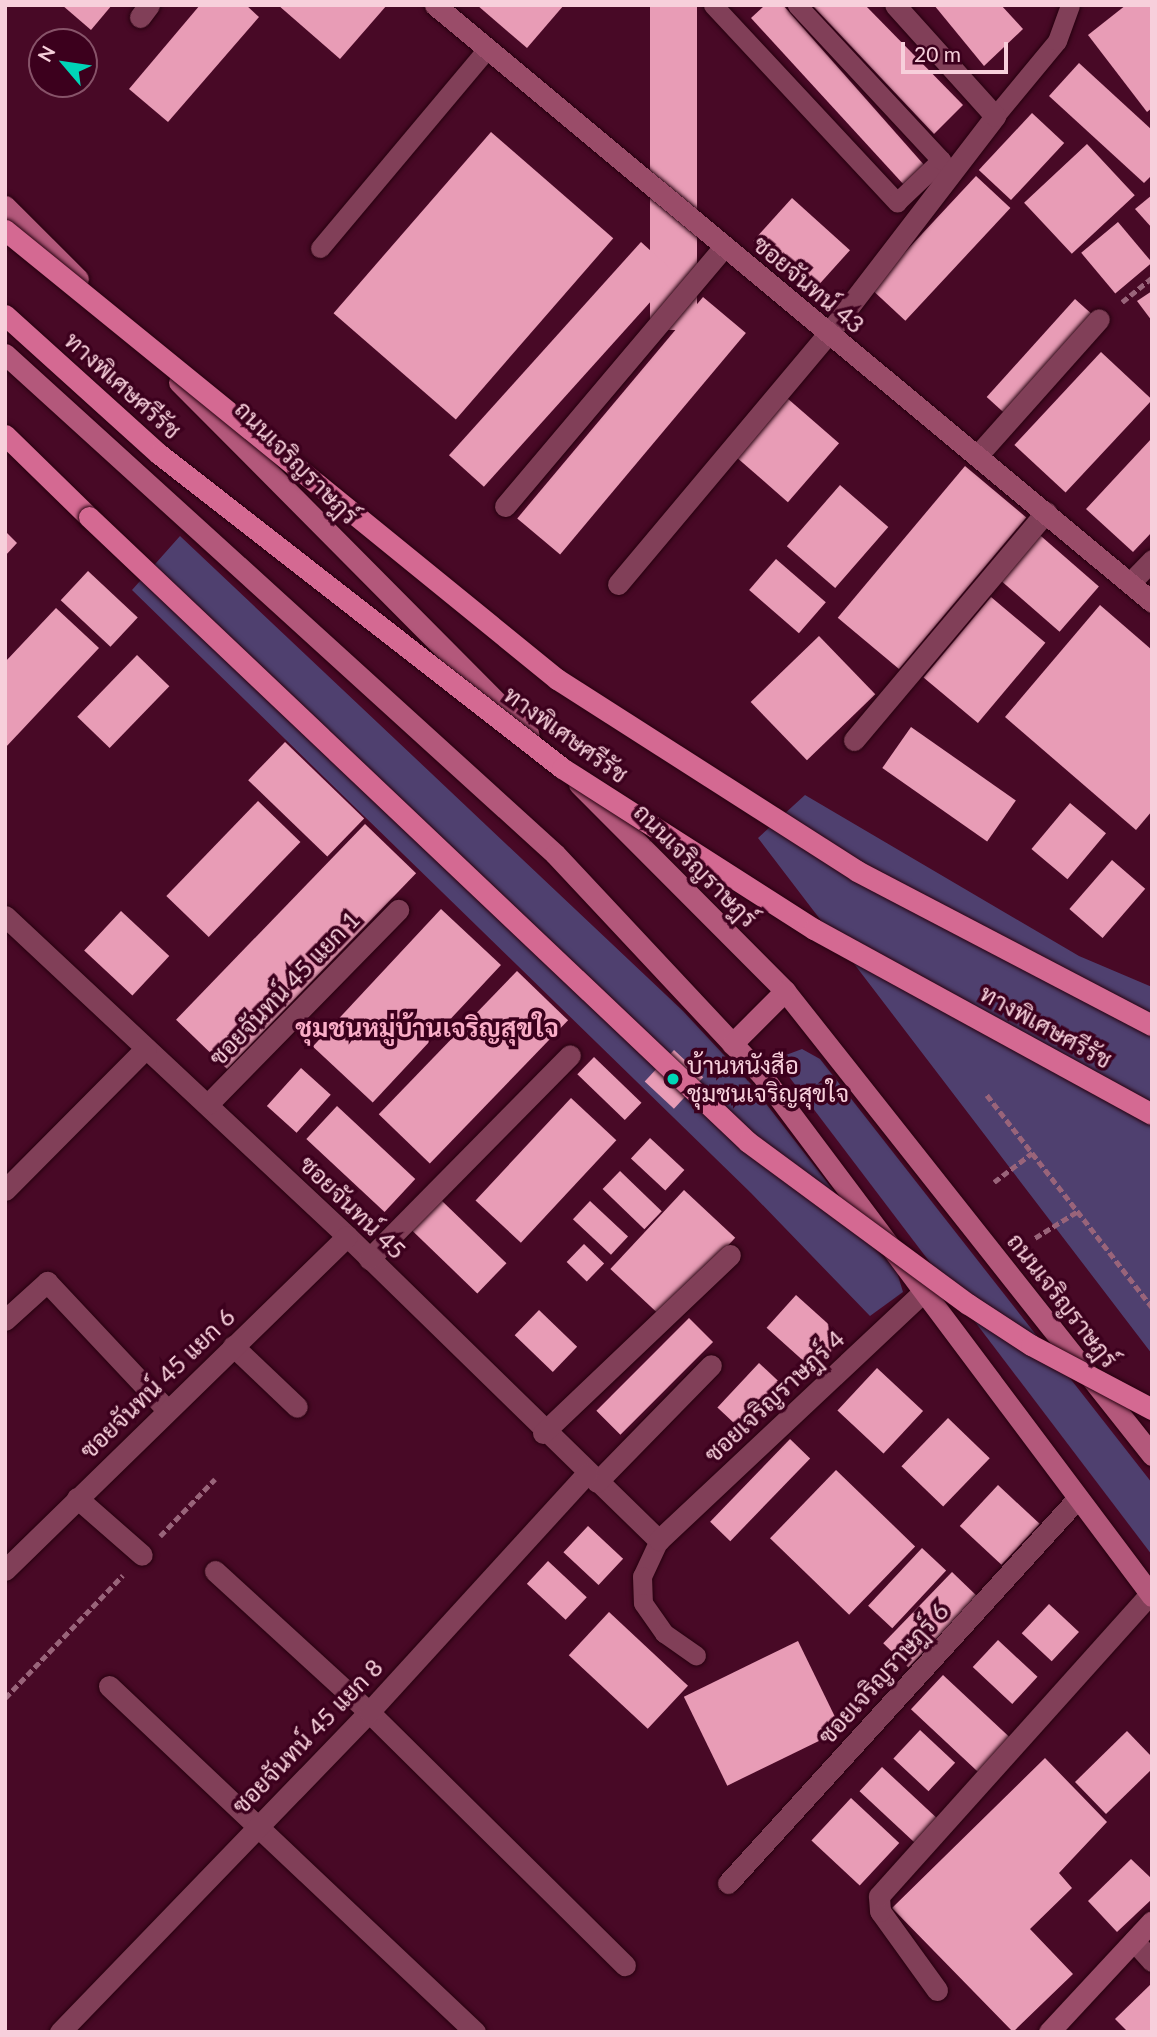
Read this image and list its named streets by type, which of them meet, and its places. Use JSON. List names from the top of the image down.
{
  "streets": {
    "highway": ["ทางพิเศษศรีรัช"],
    "main road": ["ถนนเจริญราษฎร์"],
    "street": [
      "ซอยจันทน์ 43",
      "ซอยจันทน์ 45 แยก 1",
      "ซอยจันทน์ 45",
      "ซอยจันทน์ 45 แยก 6",
      "ซอยเจริญราษฎร์ 4",
      "ซอยเจริญราษฎร์ 6",
      "ซอยจันทน์ 45 แยก 8"
    ]
  },
  "crossings": [
    ["ซอยจันทน์ 45 แยก 1", "ซอยจันทน์ 45"],
    ["ซอยจันทน์ 45", "ซอยจันทน์ 45 แยก 6"],
    ["ซอยจันทน์ 45", "ซอยเจริญราษฎร์ 4"],
    ["ซอยจันทน์ 45", "ซอยจันทน์ 45 แยก 8"]
  ],
  "districts": ["ชุมชนหมู่บ้านเจริญสุขใจ"],
  "places": ["บ้านหนังสือ ชุมชนเจริญสุขใจ"],
  "scale_bar": "20 m",
  "north": "top left"
}
